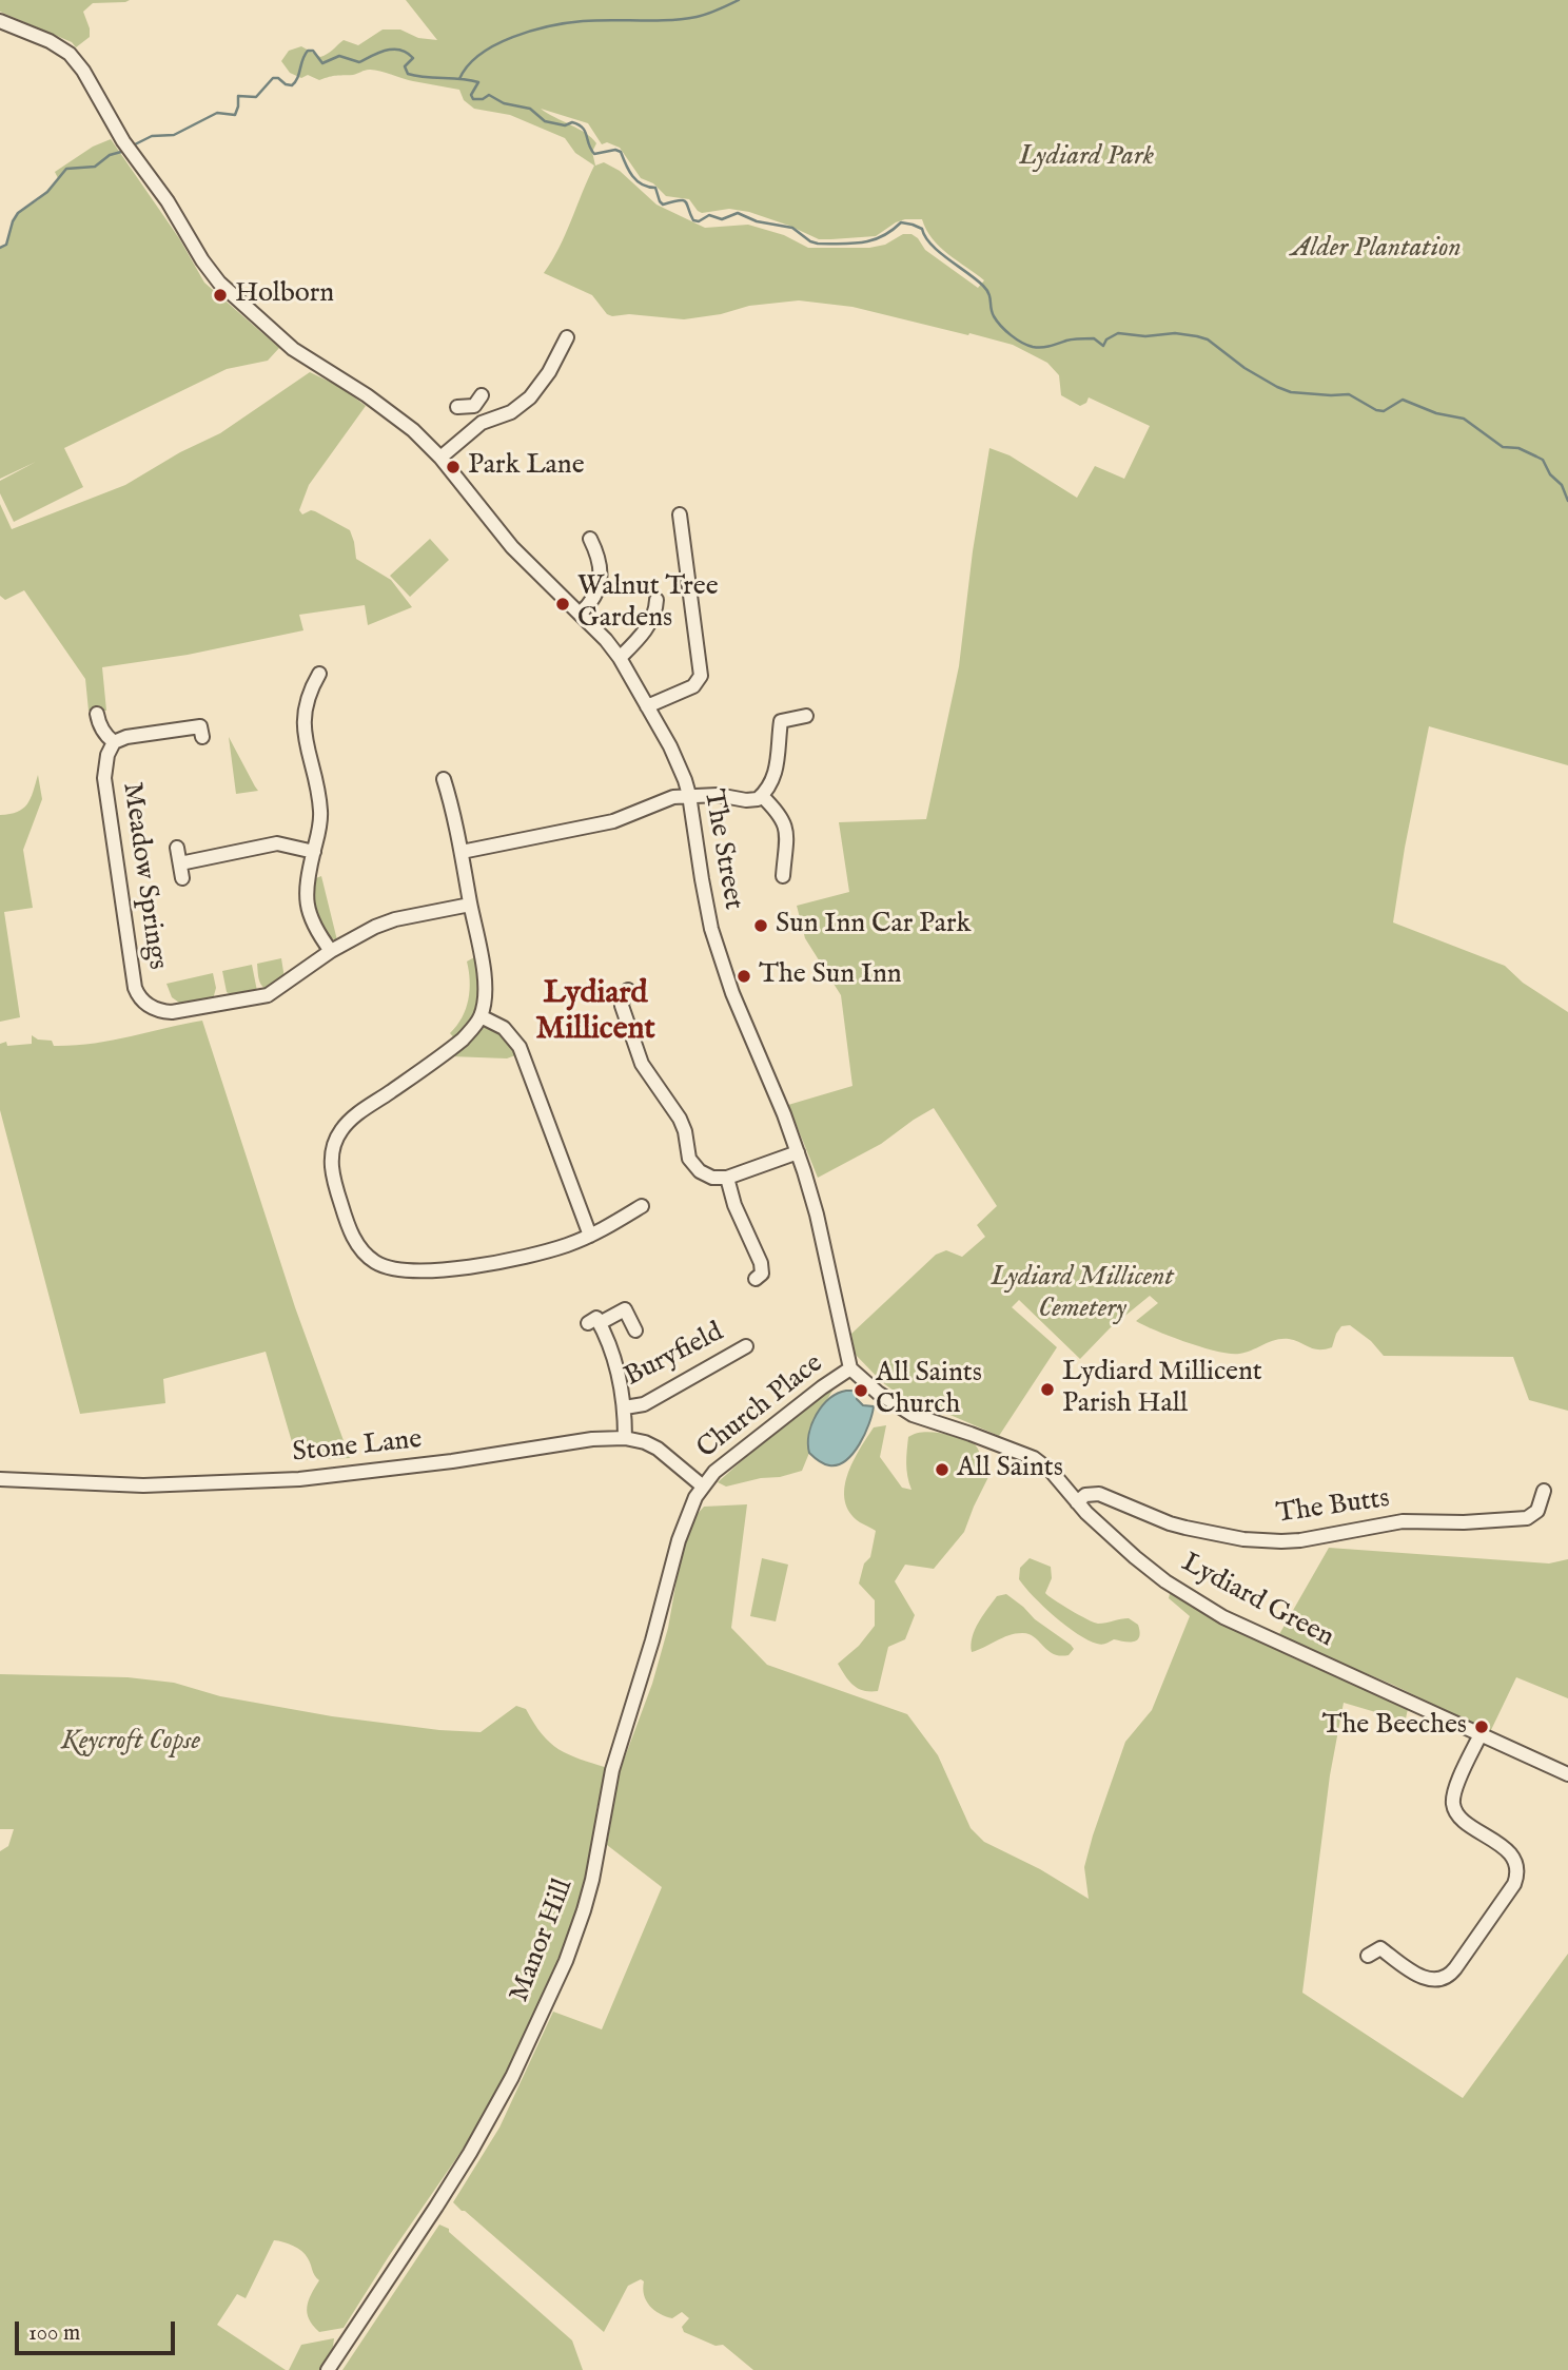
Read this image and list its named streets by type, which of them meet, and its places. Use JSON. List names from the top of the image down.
{
  "streets": {
    "street": [
      "The Street",
      "Meadow Springs",
      "Buryfield",
      "Church Place",
      "Stone Lane",
      "The Butts",
      "Lydiard Green",
      "Manor Hill"
    ]
  },
  "crossings": [
    ["The Street", "Church Place"],
    ["The Street", "Lydiard Green"],
    ["Buryfield", "Stone Lane"],
    ["Church Place", "Stone Lane"],
    ["Church Place", "Lydiard Green"],
    ["Church Place", "Manor Hill"],
    ["Stone Lane", "Manor Hill"],
    ["The Butts", "Lydiard Green"]
  ],
  "districts": ["Lydiard Millicent"],
  "parks": [
    "Lydiard Park",
    "Alder Plantation",
    "Lydiard Millicent Cemetery",
    "Keycroft Copse"
  ],
  "places": [
    "Holborn",
    "Park Lane",
    "Walnut Tree Gardens",
    "Sun Inn Car Park",
    "The Sun Inn",
    "Lydiard Millicent Parish Hall",
    "All Saints Church",
    "All Saints",
    "The Beeches"
  ],
  "scale_bar": "100 m"
}
